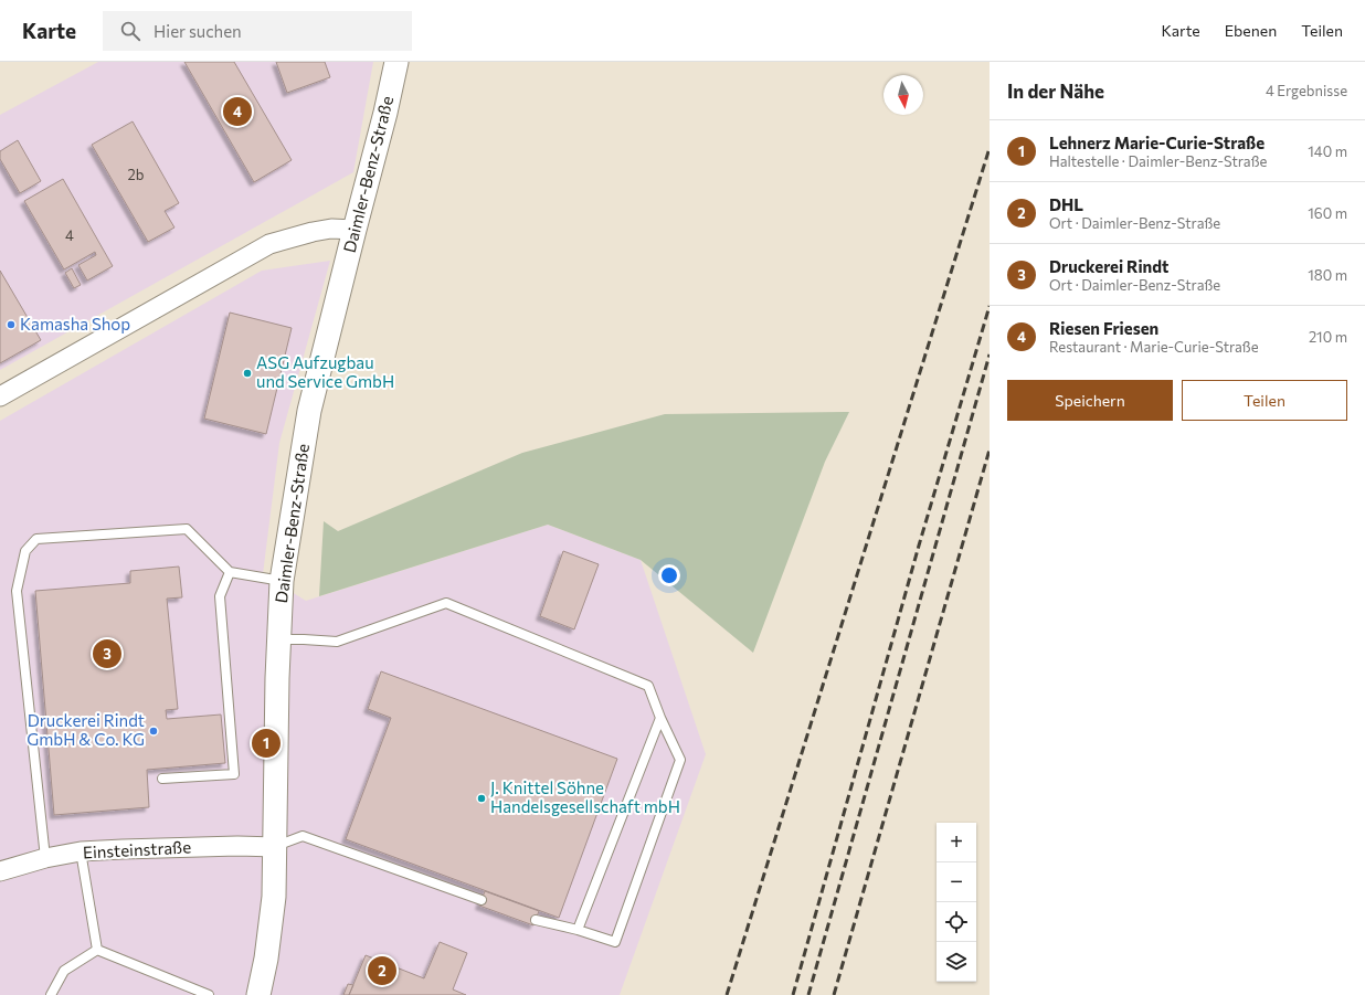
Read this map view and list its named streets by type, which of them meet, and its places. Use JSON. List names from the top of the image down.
{
  "streets": {
    "street": ["Daimler-Benz-Straße", "Einsteinstraße"]
  },
  "crossings": [
    ["Daimler-Benz-Straße", "Einsteinstraße"]
  ],
  "places": [
    "Kamasha Shop",
    "ASG Aufzugbau und Service GmbH",
    "Druckerei Rindt GmbH & Co. KG",
    "J. Knittel Söhne Handelsgesellschaft mbH"
  ],
  "house_numbers": ["2b", "4"],
  "north": "bottom",
  "page": {
    "header": "Karte",
    "search": "Hier suchen",
    "nav": ["Karte", "Ebenen", "Teilen"],
    "heading": ["In der Nähe", "4 Ergebnisse"],
    "pins": [
      "4",
      "3",
      "1",
      "2"
    ],
    "list": [
      {
        "mark": "1",
        "name": "Lehnerz Marie-Curie-Straße",
        "note": "Haltestelle · Daimler-Benz-Straße",
        "value": "140 m"
      },
      {
        "mark": "2",
        "name": "DHL",
        "note": "Ort · Daimler-Benz-Straße",
        "value": "160 m"
      },
      {
        "mark": "3",
        "name": "Druckerei Rindt",
        "note": "Ort · Daimler-Benz-Straße",
        "value": "180 m"
      },
      {
        "mark": "4",
        "name": "Riesen Friesen",
        "note": "Restaurant · Marie-Curie-Straße",
        "value": "210 m"
      }
    ],
    "buttons": ["Speichern", "Teilen"],
    "map_buttons": ["+", "−"]
  }
}
